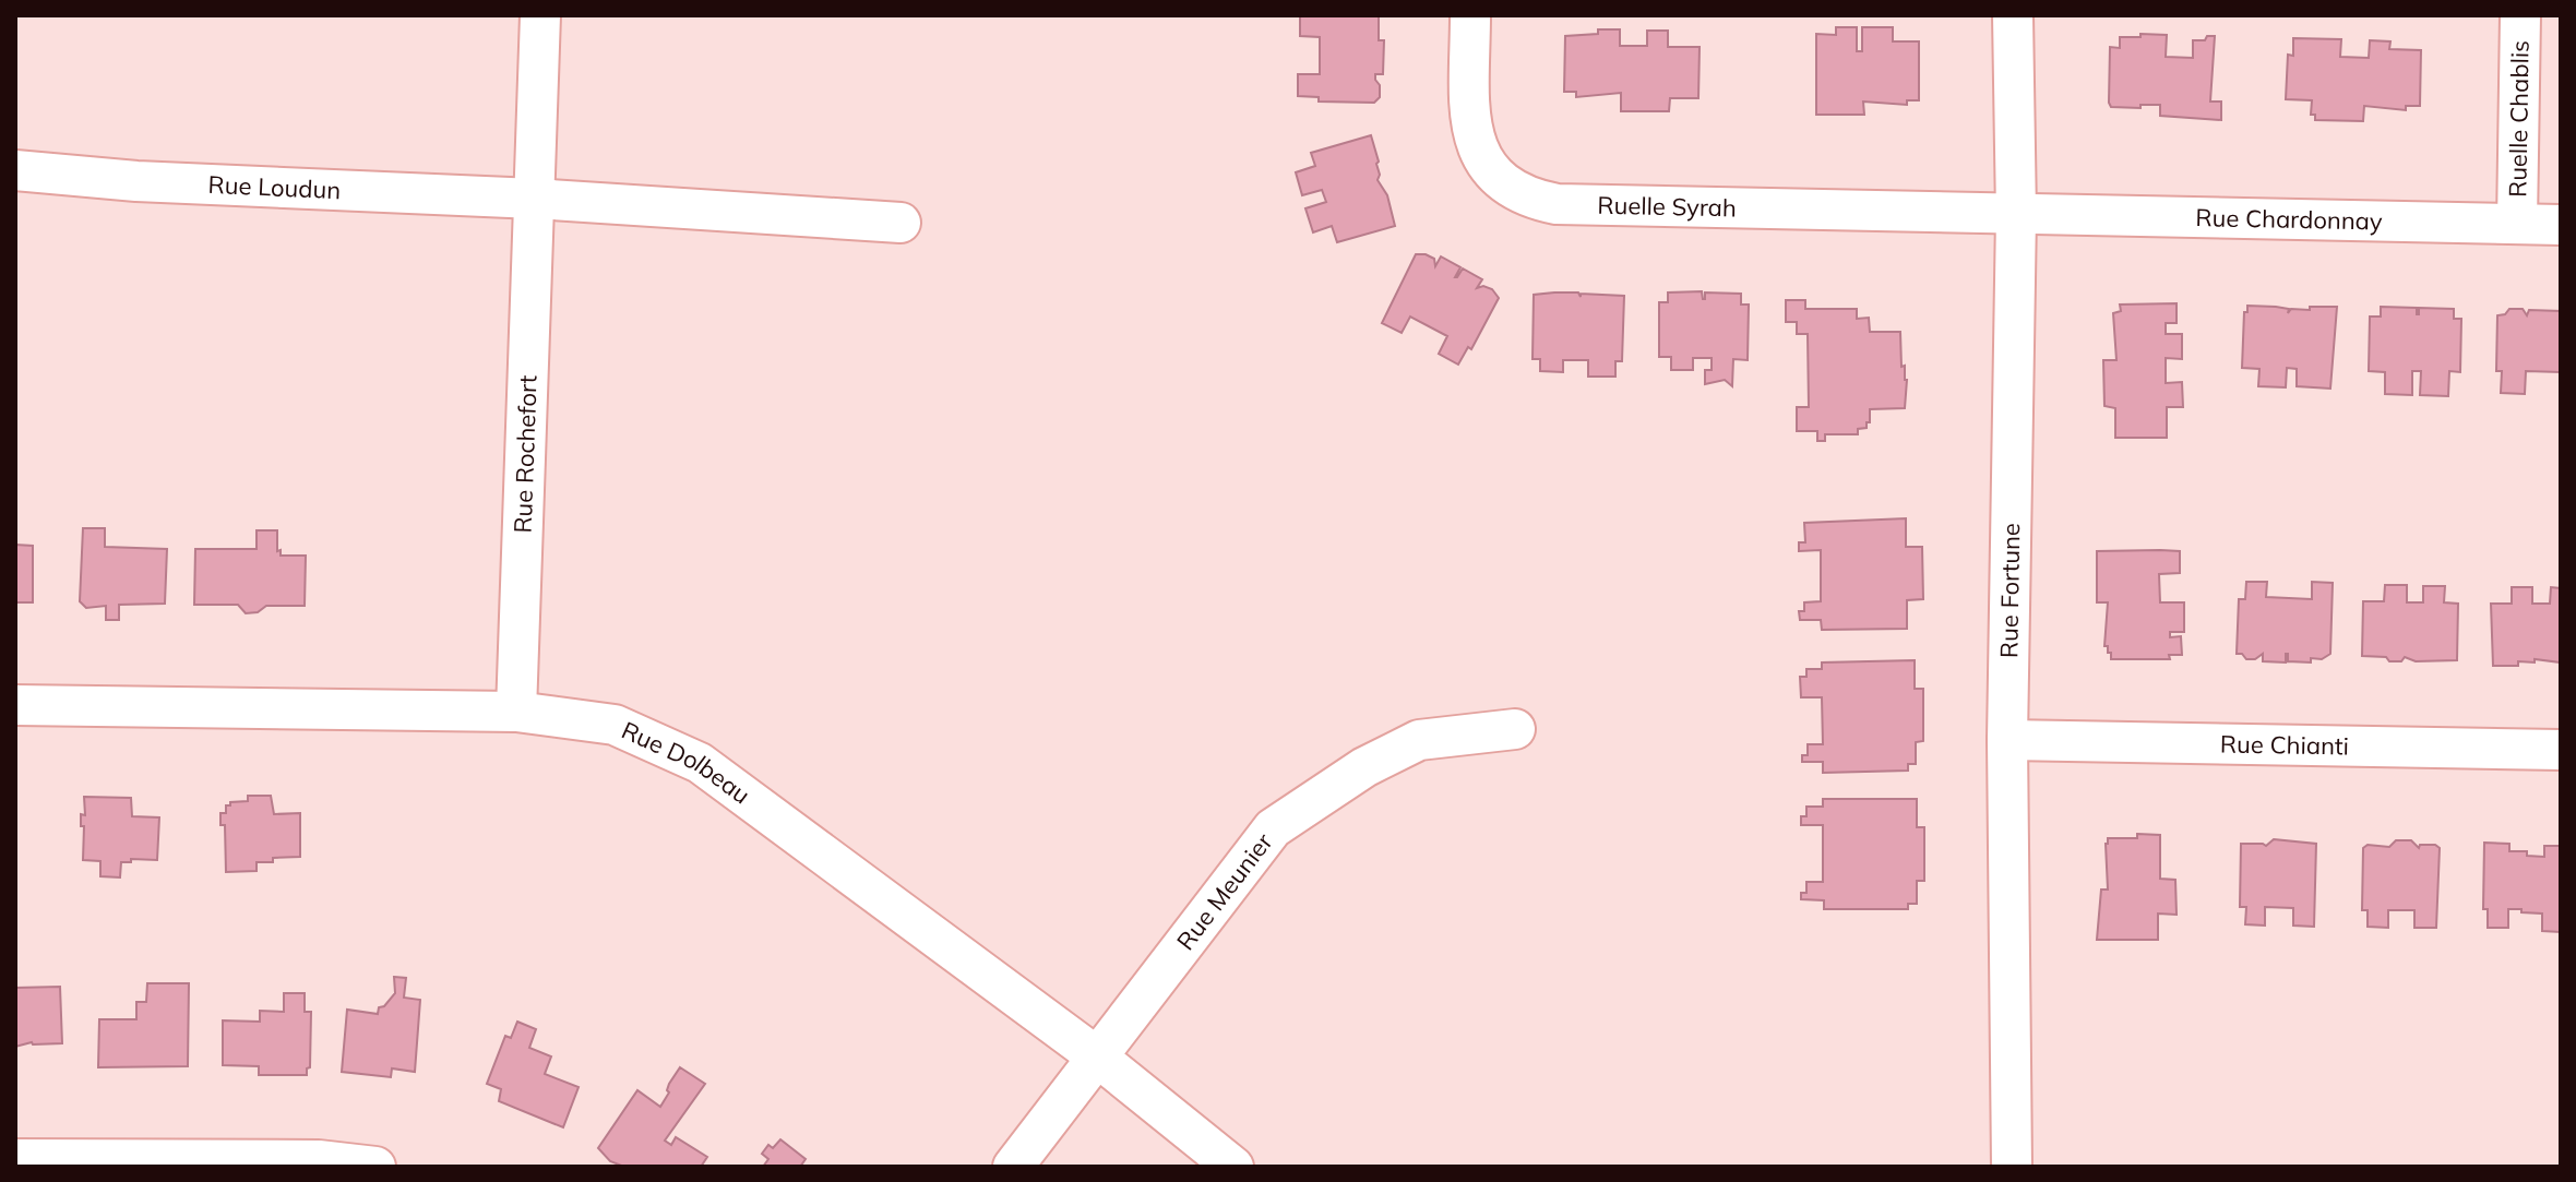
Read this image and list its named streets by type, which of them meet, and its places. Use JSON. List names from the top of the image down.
{
  "streets": {
    "street": [
      "Ruelle Chablis",
      "Rue Loudun",
      "Ruelle Syrah",
      "Rue Chardonnay",
      "Rue Rochefort",
      "Rue Fortune",
      "Rue Chianti",
      "Rue Dolbeau",
      "Rue Meunier"
    ]
  },
  "crossings": [
    ["Ruelle Chablis", "Rue Chardonnay"],
    ["Rue Loudun", "Rue Rochefort"],
    ["Ruelle Syrah", "Rue Chardonnay"],
    ["Ruelle Syrah", "Rue Fortune"],
    ["Rue Chardonnay", "Rue Fortune"],
    ["Rue Rochefort", "Rue Dolbeau"],
    ["Rue Fortune", "Rue Chianti"],
    ["Rue Dolbeau", "Rue Meunier"]
  ]
}
